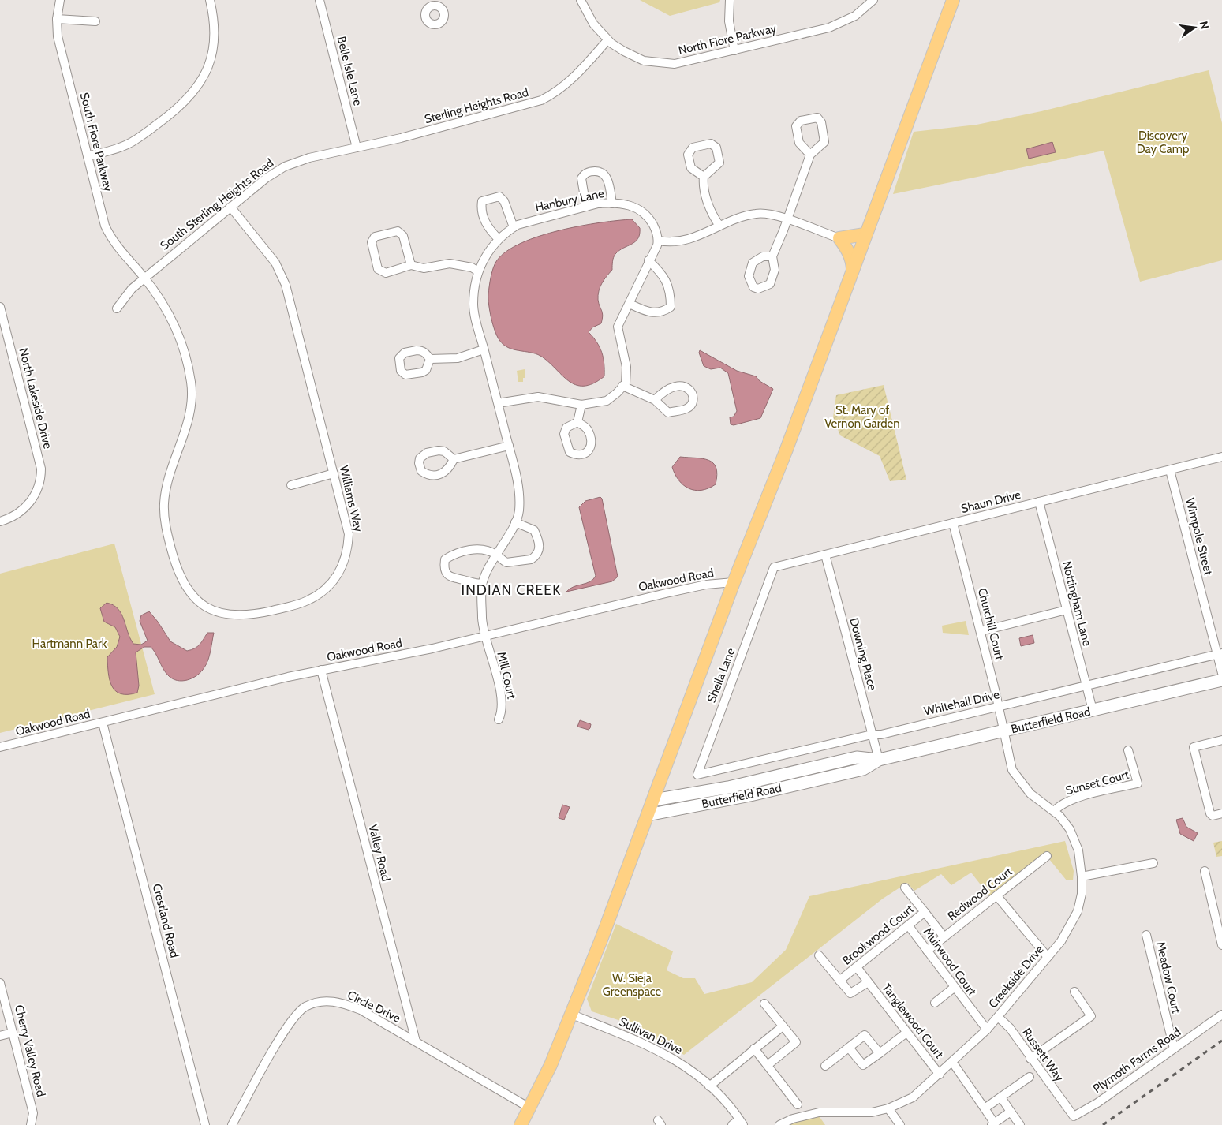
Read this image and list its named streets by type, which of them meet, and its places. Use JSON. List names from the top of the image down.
{
  "streets": {
    "main road": ["Butterfield Road"],
    "street": [
      "North Fiore Parkway",
      "Belle Isle Lane",
      "Sterling Heights Road",
      "South Fiore Parkway",
      "Hanbury Lane",
      "South Sterling Heights Road",
      "North Lakeside Drive",
      "Williams Way",
      "Shaun Drive",
      "Wimpole Street",
      "Oakwood Road",
      "Nottingham Lane",
      "Churchill Court",
      "Downing Place",
      "Mill Court",
      "Sheila Lane",
      "Whitehall Drive",
      "Sunset Court",
      "Valley Road",
      "Redwood Court",
      "Crestland Road",
      "Brookwood Court",
      "Muirwood Court",
      "Creekside Drive",
      "Meadow Court",
      "Circle Drive",
      "Tanglewood Court",
      "Sullivan Drive",
      "Cherry Valley Road",
      "Russett Way",
      "Plymoth Farms Road"
    ]
  },
  "crossings": [
    ["North Fiore Parkway", "Sterling Heights Road"],
    ["Belle Isle Lane", "Sterling Heights Road"],
    ["Sterling Heights Road", "South Sterling Heights Road"],
    ["South Fiore Parkway", "South Sterling Heights Road"],
    ["South Fiore Parkway", "Williams Way"],
    ["Hanbury Lane", "Oakwood Road"],
    ["Hanbury Lane", "Mill Court"],
    ["South Sterling Heights Road", "Williams Way"],
    ["Shaun Drive", "Wimpole Street"],
    ["Shaun Drive", "Nottingham Lane"],
    ["Shaun Drive", "Churchill Court"],
    ["Shaun Drive", "Downing Place"],
    ["Shaun Drive", "Sheila Lane"],
    ["Wimpole Street", "Whitehall Drive"],
    ["Oakwood Road", "Mill Court"],
    ["Oakwood Road", "Valley Road"],
    ["Oakwood Road", "Crestland Road"],
    ["Nottingham Lane", "Whitehall Drive"],
    ["Nottingham Lane", "Butterfield Road"],
    ["Churchill Court", "Whitehall Drive"],
    ["Churchill Court", "Butterfield Road"],
    ["Churchill Court", "Creekside Drive"],
    ["Downing Place", "Whitehall Drive"],
    ["Downing Place", "Butterfield Road"],
    ["Sheila Lane", "Whitehall Drive"],
    ["Butterfield Road", "Creekside Drive"],
    ["Sunset Court", "Creekside Drive"],
    ["Valley Road", "Circle Drive"],
    ["Redwood Court", "Muirwood Court"],
    ["Brookwood Court", "Muirwood Court"],
    ["Brookwood Court", "Tanglewood Court"],
    ["Muirwood Court", "Creekside Drive"],
    ["Creekside Drive", "Tanglewood Court"],
    ["Creekside Drive", "Russett Way"],
    ["Meadow Court", "Plymoth Farms Road"],
    ["Russett Way", "Plymoth Farms Road"]
  ],
  "districts": ["INDIAN CREEK"],
  "parks": [
    "Discovery Day Camp",
    "St. Mary of Vernon Garden",
    "Hartmann Park",
    "W. Sieja Greenspace"
  ],
  "north": "right"
}
